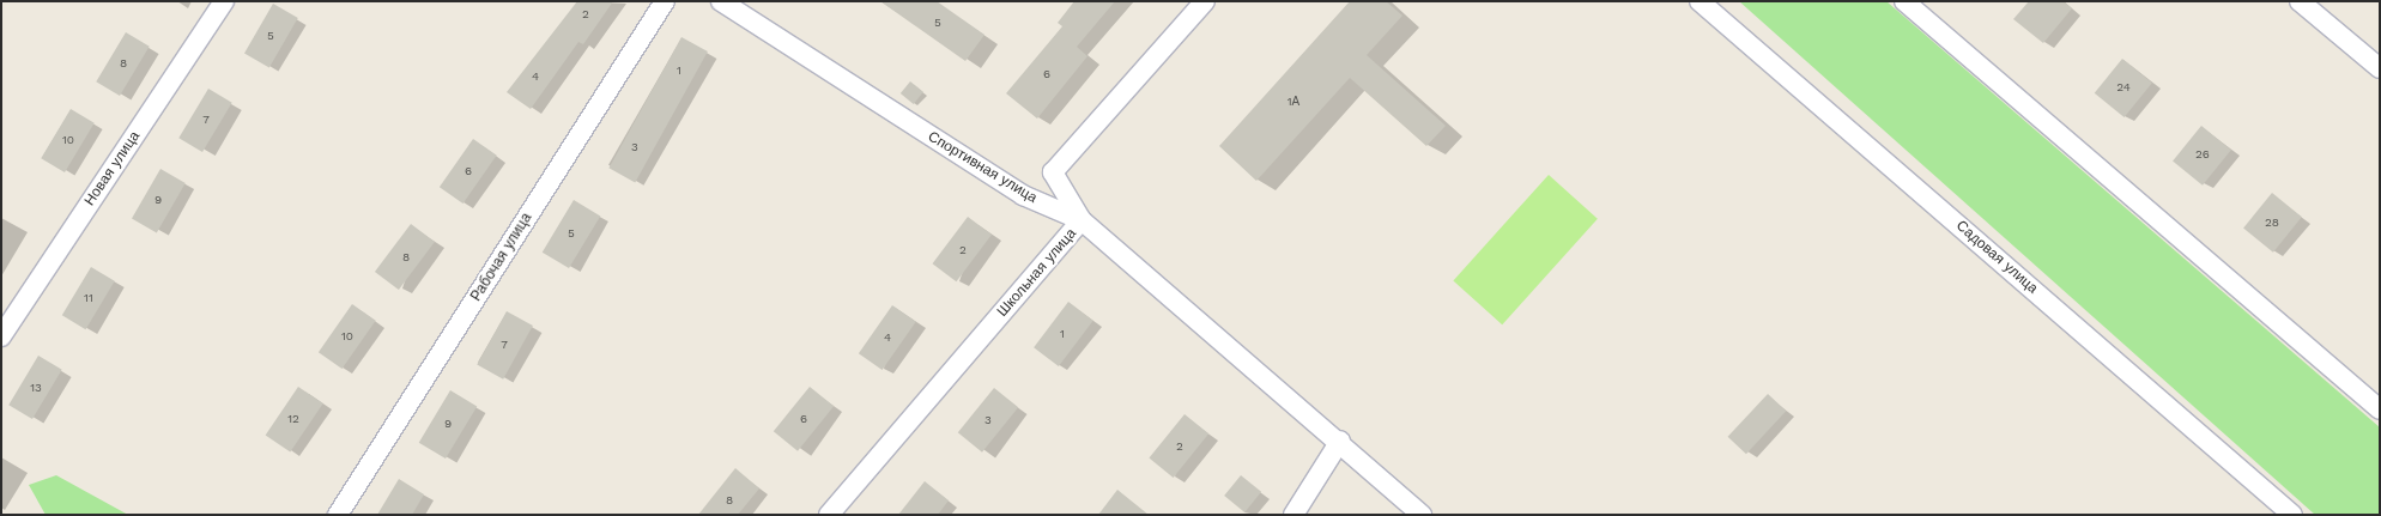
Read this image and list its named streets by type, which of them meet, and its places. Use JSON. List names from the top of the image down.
{
  "streets": {
    "street": [
      "Спортивная улица",
      "Новая улица",
      "Рабочая улица",
      "Садовая улица",
      "Школьная улица"
    ]
  },
  "crossings": [
    ["Спортивная улица", "Школьная улица"]
  ],
  "house_numbers": [
    "2",
    "5",
    "5",
    "8",
    "1",
    "6",
    "4",
    "24",
    "1А",
    "7",
    "10",
    "3",
    "26",
    "6",
    "9",
    "28",
    "5",
    "2",
    "8",
    "11",
    "1",
    "10",
    "4",
    "7",
    "13",
    "12",
    "6",
    "3",
    "9",
    "2",
    "8"
  ]
}
